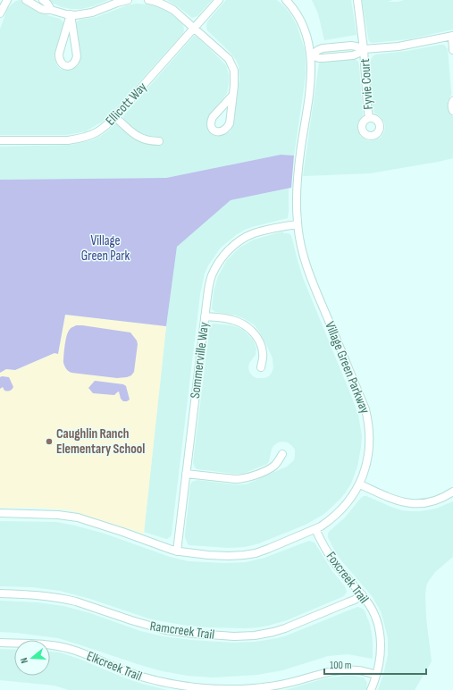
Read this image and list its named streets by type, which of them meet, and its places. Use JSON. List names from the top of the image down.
{
  "streets": {
    "street": [
      "Fyvie Court",
      "Ellicott Way",
      "Sommerville Way",
      "Village Green Parkway",
      "Foxcreek Trail",
      "Ramcreek Trail",
      "Elkcreek Trail"
    ]
  },
  "crossings": [
    ["Sommerville Way", "Village Green Parkway"],
    ["Village Green Parkway", "Foxcreek Trail"],
    ["Foxcreek Trail", "Ramcreek Trail"],
    ["Foxcreek Trail", "Elkcreek Trail"]
  ],
  "parks": ["Village Green Park"],
  "places": ["Caughlin Ranch Elementary School"],
  "scale_bar": "100 m",
  "north": "left"
}
